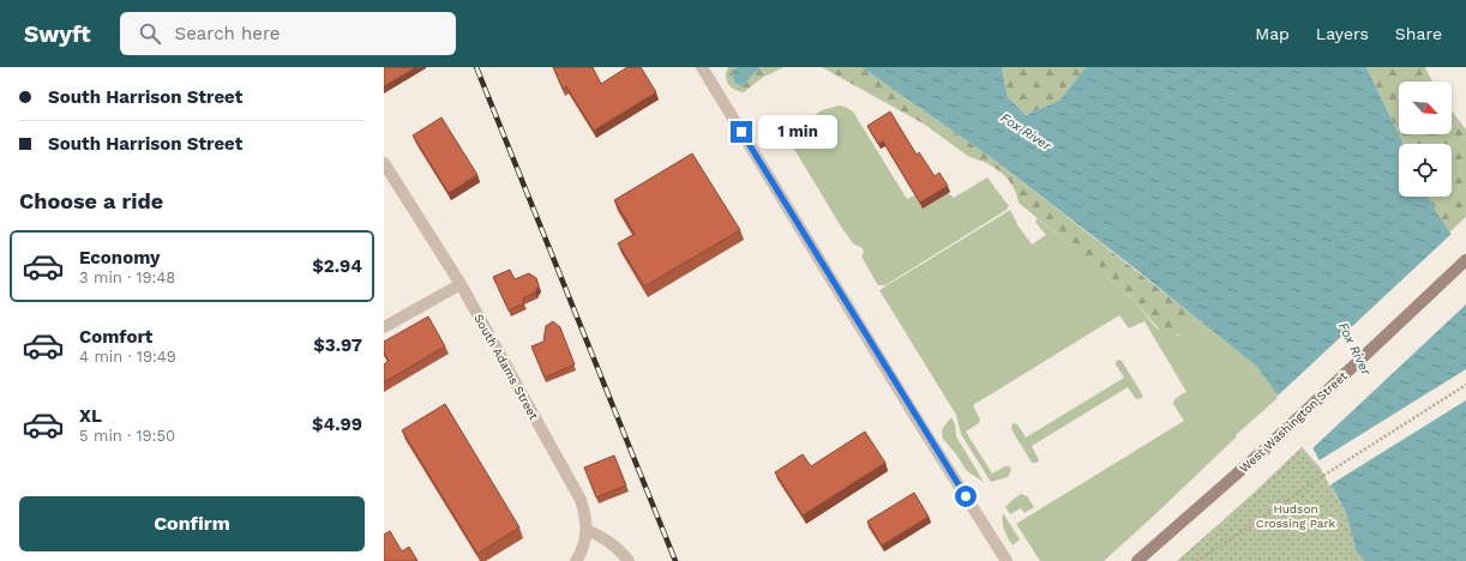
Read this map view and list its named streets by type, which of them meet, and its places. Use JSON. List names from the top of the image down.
{
  "streets": {
    "main road": ["West Washington Street"],
    "street": ["South Adams Street"]
  },
  "water": ["Fox River"],
  "parks": ["Hudson Crossing Park"],
  "north": "bottom right",
  "page": {
    "header": "Swyft",
    "search": "Search here",
    "nav": ["Map", "Layers", "Share"],
    "banner": ["South Harrison Street", "South Harrison Street"],
    "bubble": "1 min",
    "heading": "Choose a ride",
    "list": [
      {
        "name": "Economy",
        "note": "3 min · 19:48",
        "value": "$2.94"
      },
      {
        "name": "Comfort",
        "note": "4 min · 19:49",
        "value": "$3.97"
      },
      {
        "name": "XL",
        "note": "5 min · 19:50",
        "value": "$4.99"
      }
    ],
    "buttons": "Confirm"
  }
}
